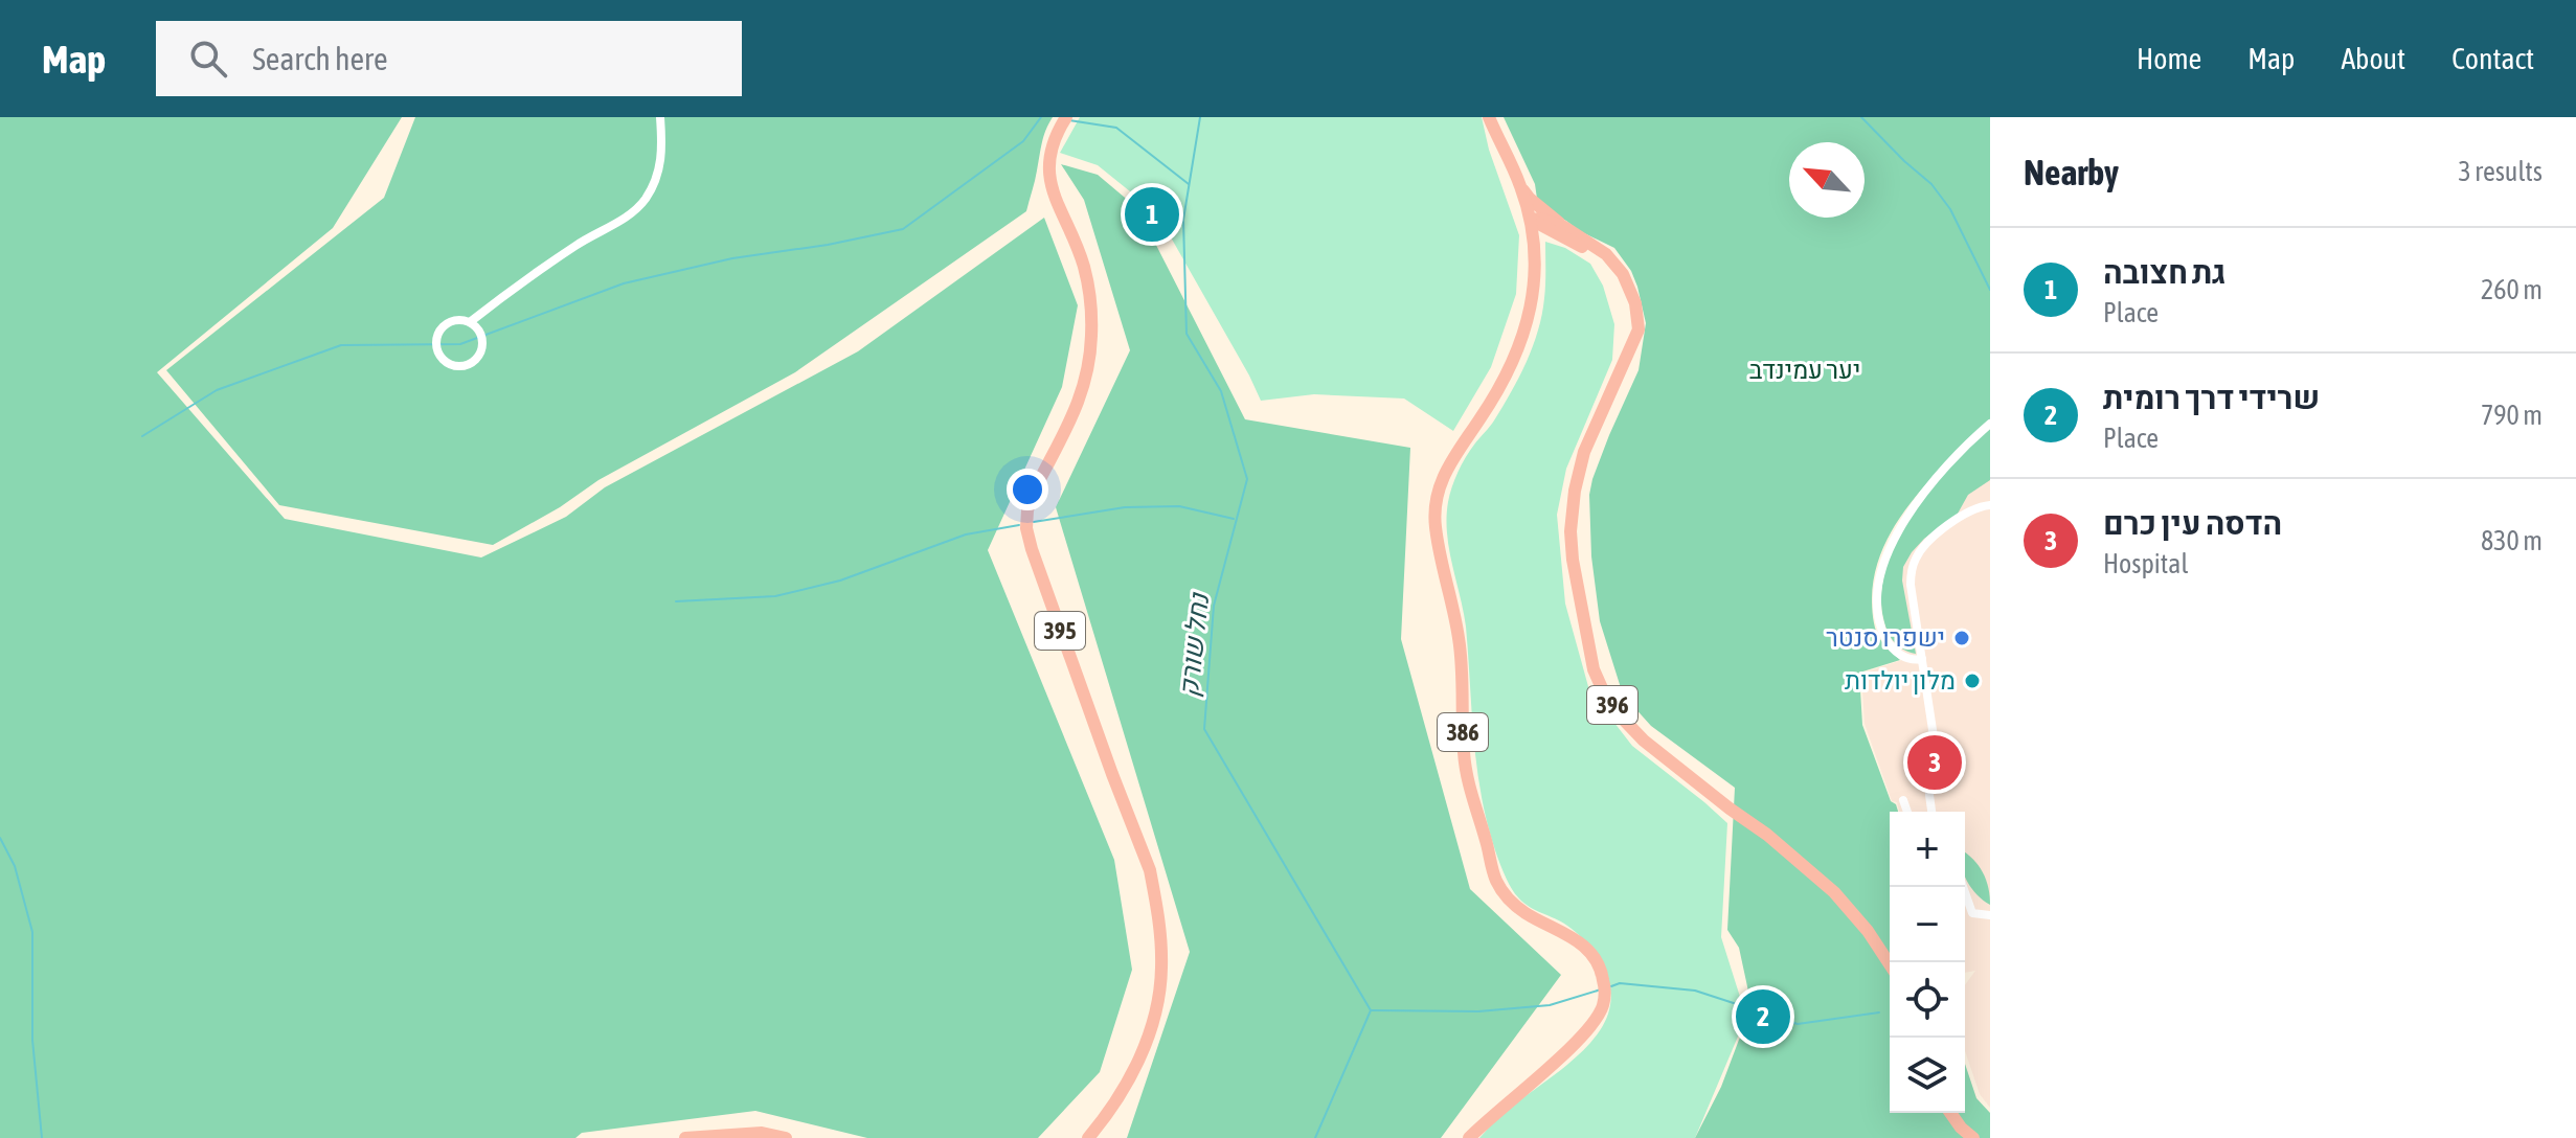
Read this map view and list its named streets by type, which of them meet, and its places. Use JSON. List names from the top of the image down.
{
  "streets": {
    "main road": ["395", "396", "386"]
  },
  "water": ["נחל שורק"],
  "parks": ["יער עמינדב"],
  "places": ["ישפרו סנטר", "מלון יולדות"],
  "north": "top left",
  "page": {
    "header": "Map",
    "search": "Search here",
    "nav": [
      "Home",
      "Map",
      "About",
      "Contact"
    ],
    "heading": ["Nearby", "3 results"],
    "pins": ["1", "3", "2"],
    "list": [
      {
        "mark": "1",
        "name": "גת חצובה",
        "note": "Place",
        "value": "260 m"
      },
      {
        "mark": "2",
        "name": "שרידי דרך רומית",
        "note": "Place",
        "value": "790 m"
      },
      {
        "mark": "3",
        "name": "הדסה עין כרם",
        "note": "Hospital",
        "value": "830 m"
      }
    ],
    "map_buttons": ["+", "−"]
  }
}
